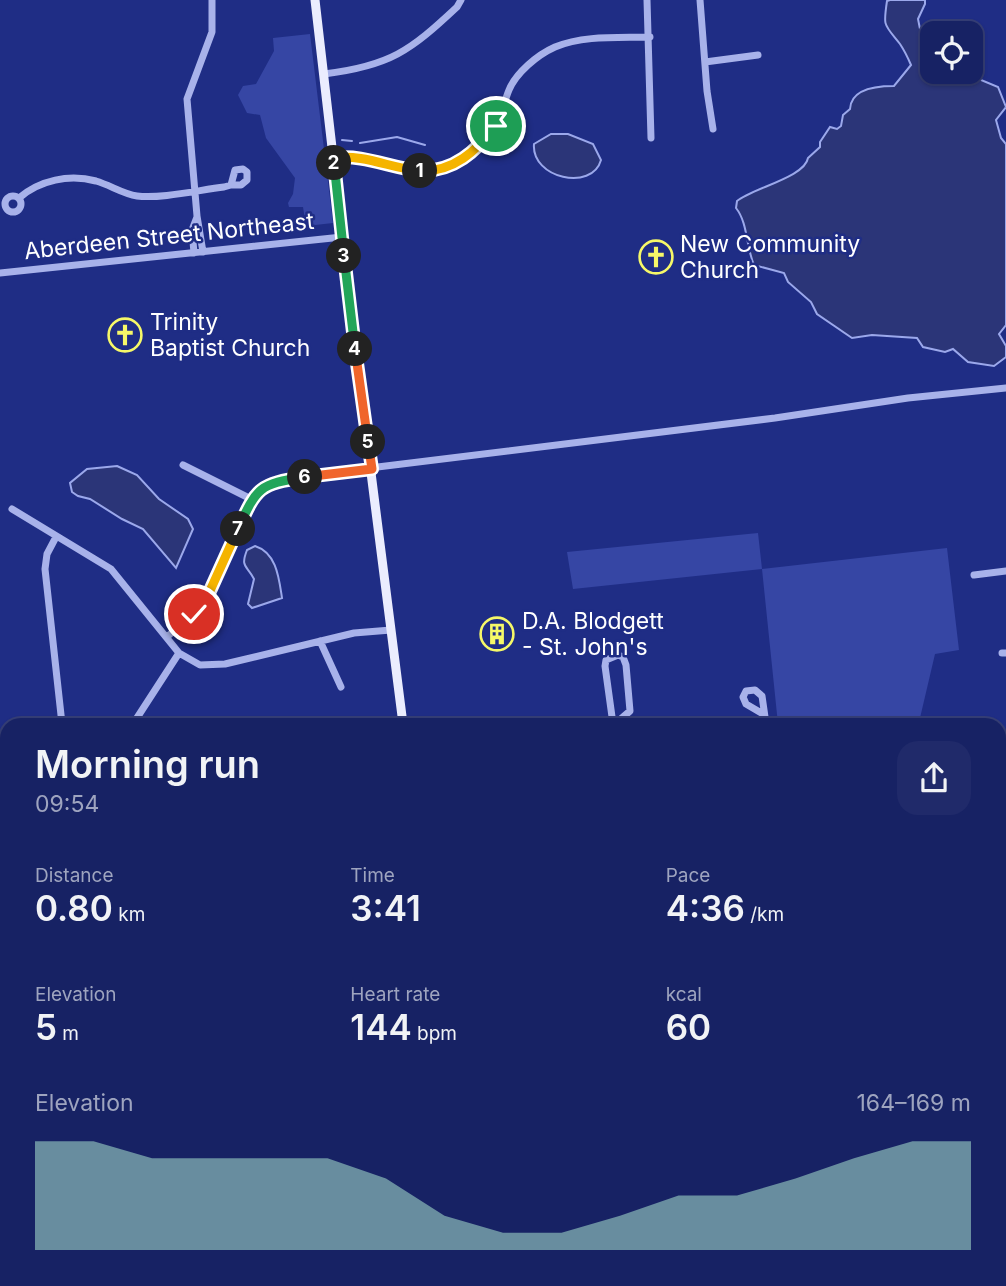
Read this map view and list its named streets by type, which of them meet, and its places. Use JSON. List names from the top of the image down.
{
  "streets": {
    "street": ["Aberdeen Street Northeast"]
  },
  "places": {
    "church": ["New Community Church", "Trinity Baptist Church"],
    "building": ["D.A. Blodgett - St. John's"]
  },
  "page": {
    "pins": [
      "2",
      "1",
      "3",
      "4",
      "5",
      "6",
      "7"
    ],
    "heading": ["Morning run", "09:54"],
    "stats": [
      ["Distance", "0.80 km"],
      ["Time", "3:41"],
      ["Pace", "4:36 /km"],
      ["Elevation", "5 m"],
      ["Heart rate", "144 bpm"],
      ["kcal", "60"]
    ],
    "chart": ["Elevation", "164–169 m"]
  }
}
